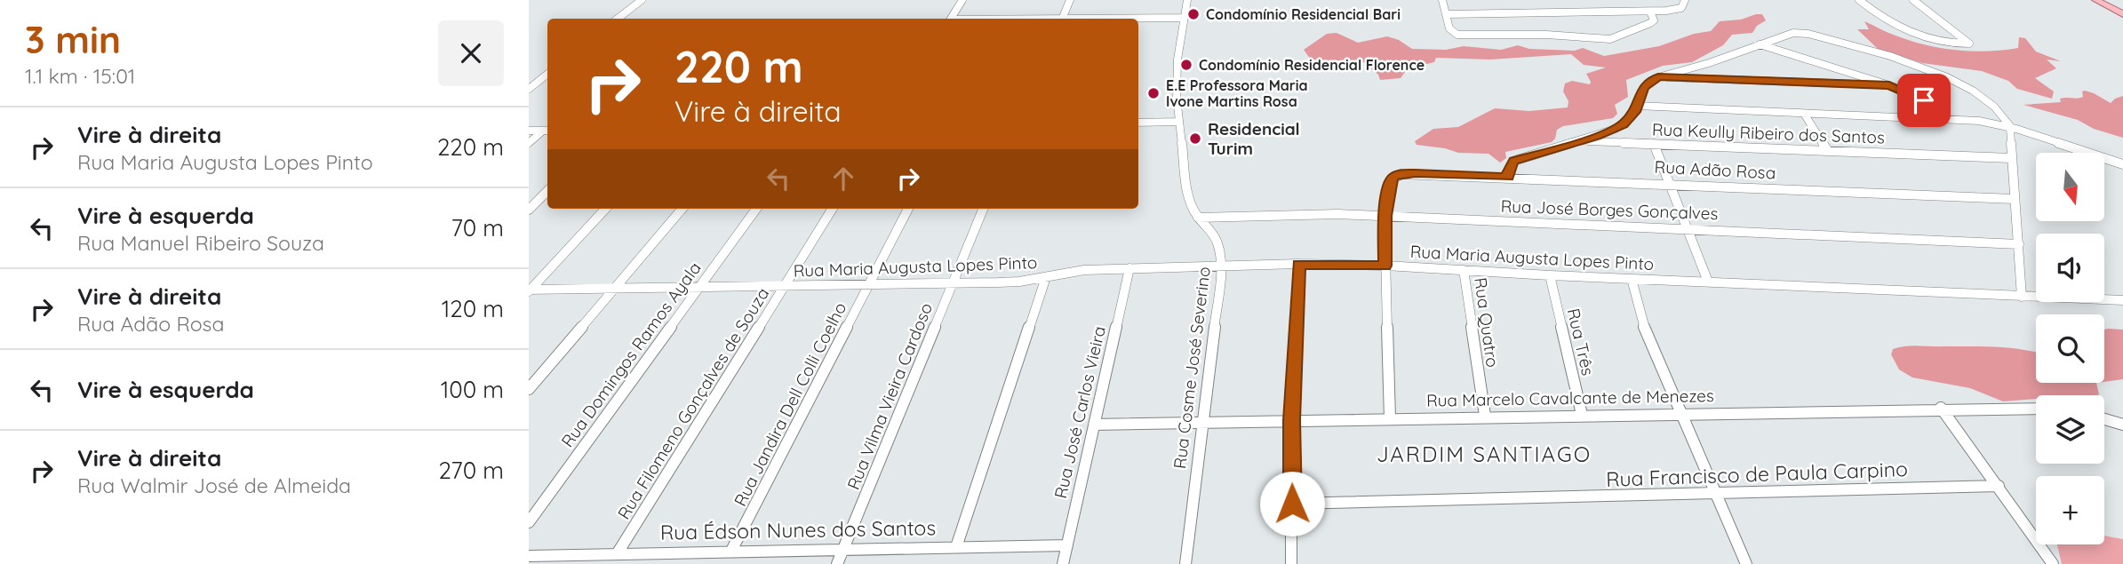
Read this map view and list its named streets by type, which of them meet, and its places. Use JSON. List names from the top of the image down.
{
  "streets": {
    "street": [
      "Rua Keully Ribeiro dos Santos",
      "Rua Adão Rosa",
      "Rua José Borges Gonçalves",
      "Rua Maria Augusta Lopes Pinto",
      "Rua Quatro",
      "Rua Três",
      "Rua Domingos Ramos Ayala",
      "Rua Cosme José Severino",
      "Rua Vilma Vieira Cardoso",
      "Rua Marcelo Cavalcante de Menezes",
      "Rua Filomeno Gonçalves de Souza",
      "Rua Jandira Dell Colli Coelho",
      "Rua José Carlos Vieira",
      "Rua Francisco de Paula Carpino",
      "Rua Édson Nunes dos Santos"
    ]
  },
  "crossings": [
    ["Rua Adão Rosa", "Rua José Borges Gonçalves"],
    ["Rua José Borges Gonçalves", "Rua Cosme José Severino"],
    ["Rua Maria Augusta Lopes Pinto", "Rua Quatro"],
    ["Rua Maria Augusta Lopes Pinto", "Rua Três"],
    ["Rua Maria Augusta Lopes Pinto", "Rua Domingos Ramos Ayala"],
    ["Rua Maria Augusta Lopes Pinto", "Rua Cosme José Severino"],
    ["Rua Maria Augusta Lopes Pinto", "Rua Vilma Vieira Cardoso"],
    ["Rua Maria Augusta Lopes Pinto", "Rua Filomeno Gonçalves de Souza"],
    ["Rua Maria Augusta Lopes Pinto", "Rua Jandira Dell Colli Coelho"],
    ["Rua Maria Augusta Lopes Pinto", "Rua José Carlos Vieira"],
    ["Rua Quatro", "Rua Marcelo Cavalcante de Menezes"],
    ["Rua Três", "Rua Marcelo Cavalcante de Menezes"],
    ["Rua Cosme José Severino", "Rua Marcelo Cavalcante de Menezes"],
    ["Rua Vilma Vieira Cardoso", "Rua Édson Nunes dos Santos"],
    ["Rua Marcelo Cavalcante de Menezes", "Rua José Carlos Vieira"],
    ["Rua Filomeno Gonçalves de Souza", "Rua Édson Nunes dos Santos"],
    ["Rua Jandira Dell Colli Coelho", "Rua Édson Nunes dos Santos"],
    ["Rua José Carlos Vieira", "Rua Édson Nunes dos Santos"]
  ],
  "districts": ["JARDIM SANTIAGO"],
  "places": [
    "Condomínio Residencial Bari",
    "Condomínio Residencial Florence",
    "E.E Professora Maria Ivone Martins Rosa",
    "Residencial Turim"
  ],
  "north": "bottom",
  "page": {
    "heading": ["3 min", "1.1 km · 15:01"],
    "turn": ["220 m", "Vire à direita"],
    "list": [
      {
        "name": "Vire à direita",
        "note": "Rua Maria Augusta Lopes Pinto",
        "value": "220 m"
      },
      {
        "name": "Vire à esquerda",
        "note": "Rua Manuel Ribeiro Souza",
        "value": "70 m"
      },
      {
        "name": "Vire à direita",
        "note": "Rua Adão Rosa",
        "value": "120 m"
      },
      {
        "name": "Vire à esquerda",
        "value": "100 m"
      },
      {
        "name": "Vire à direita",
        "note": "Rua Walmir José de Almeida",
        "value": "270 m"
      }
    ],
    "map_buttons": "+"
  }
}
